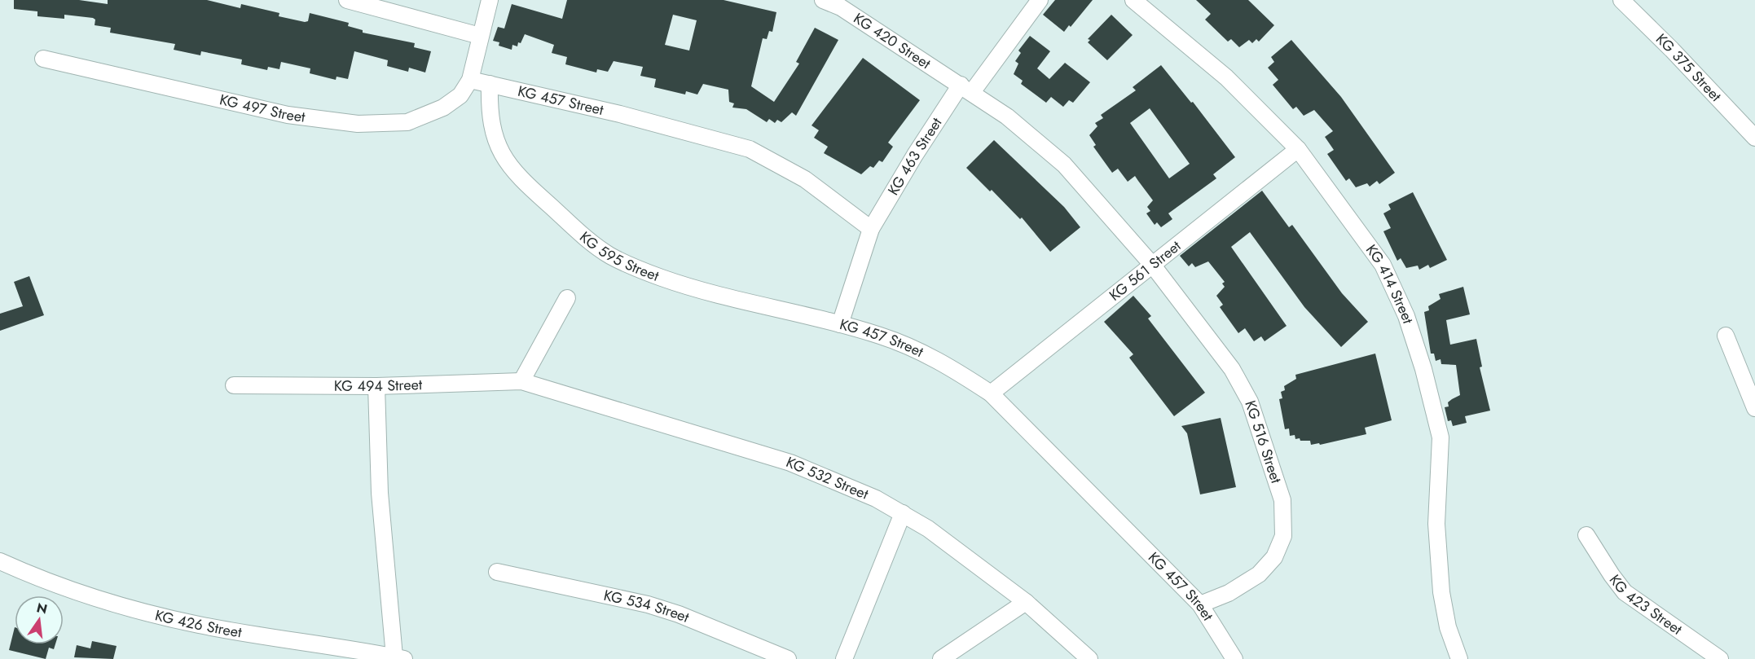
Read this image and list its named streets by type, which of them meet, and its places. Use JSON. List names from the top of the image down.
{
  "streets": {
    "street": [
      "KG 420 Street",
      "KG 375 Street",
      "KG 457 Street",
      "KG 497 Street",
      "KG 463 Street",
      "KG 595 Street",
      "KG 561 Street",
      "KG 414 Street",
      "KG 494 Street",
      "KG 516 Street",
      "KG 532 Street",
      "KG 423 Street",
      "KG 534 Street",
      "KG 426 Street"
    ]
  },
  "crossings": [
    ["KG 420 Street", "KG 463 Street"],
    ["KG 420 Street", "KG 561 Street"],
    ["KG 420 Street", "KG 516 Street"],
    ["KG 457 Street", "KG 497 Street"],
    ["KG 457 Street", "KG 463 Street"],
    ["KG 457 Street", "KG 595 Street"],
    ["KG 457 Street", "KG 561 Street"],
    ["KG 457 Street", "KG 516 Street"],
    ["KG 561 Street", "KG 414 Street"],
    ["KG 561 Street", "KG 516 Street"],
    ["KG 494 Street", "KG 532 Street"]
  ],
  "north": "top"
}
